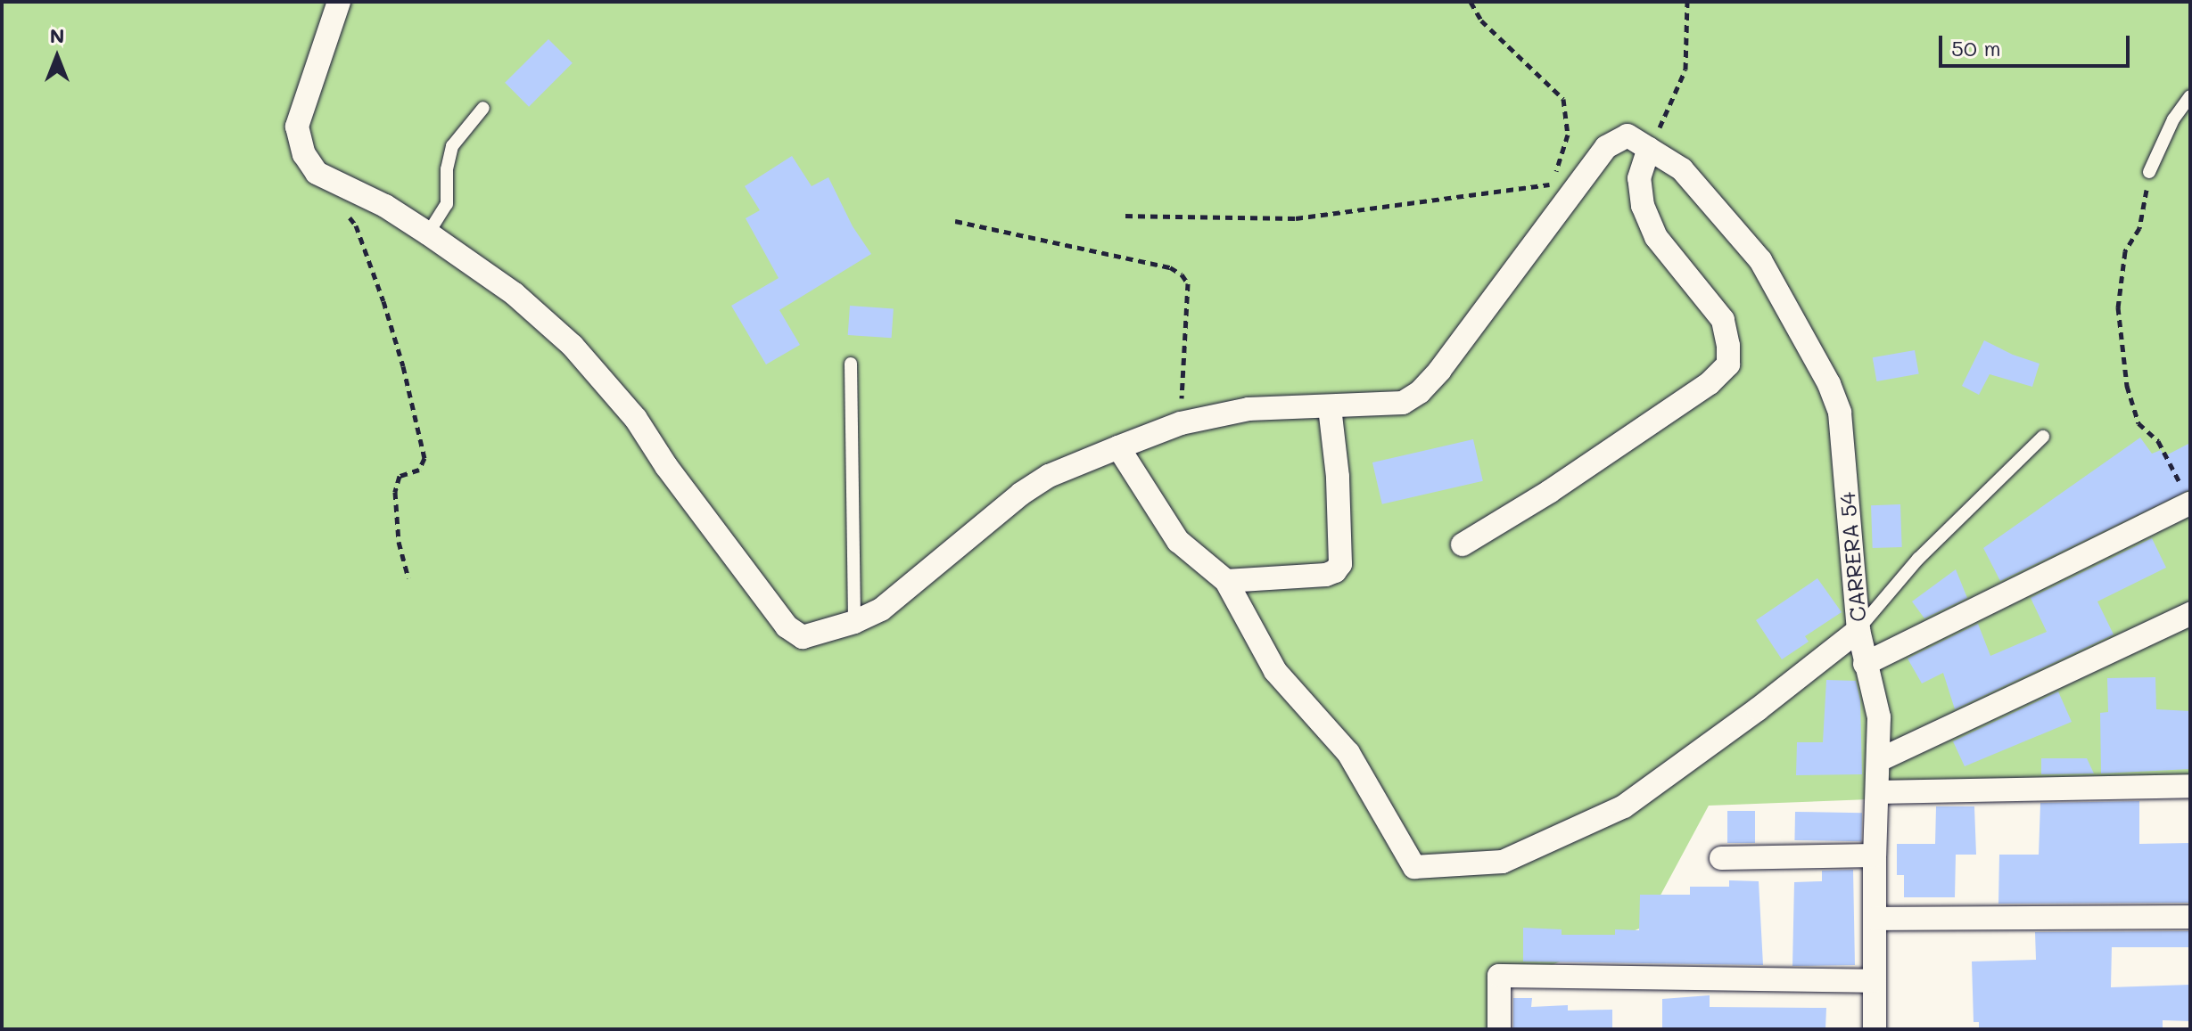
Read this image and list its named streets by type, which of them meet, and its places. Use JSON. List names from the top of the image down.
{
  "streets": {
    "street": ["CARRERA 54"]
  },
  "scale_bar": "50 m",
  "north": "top"
}
